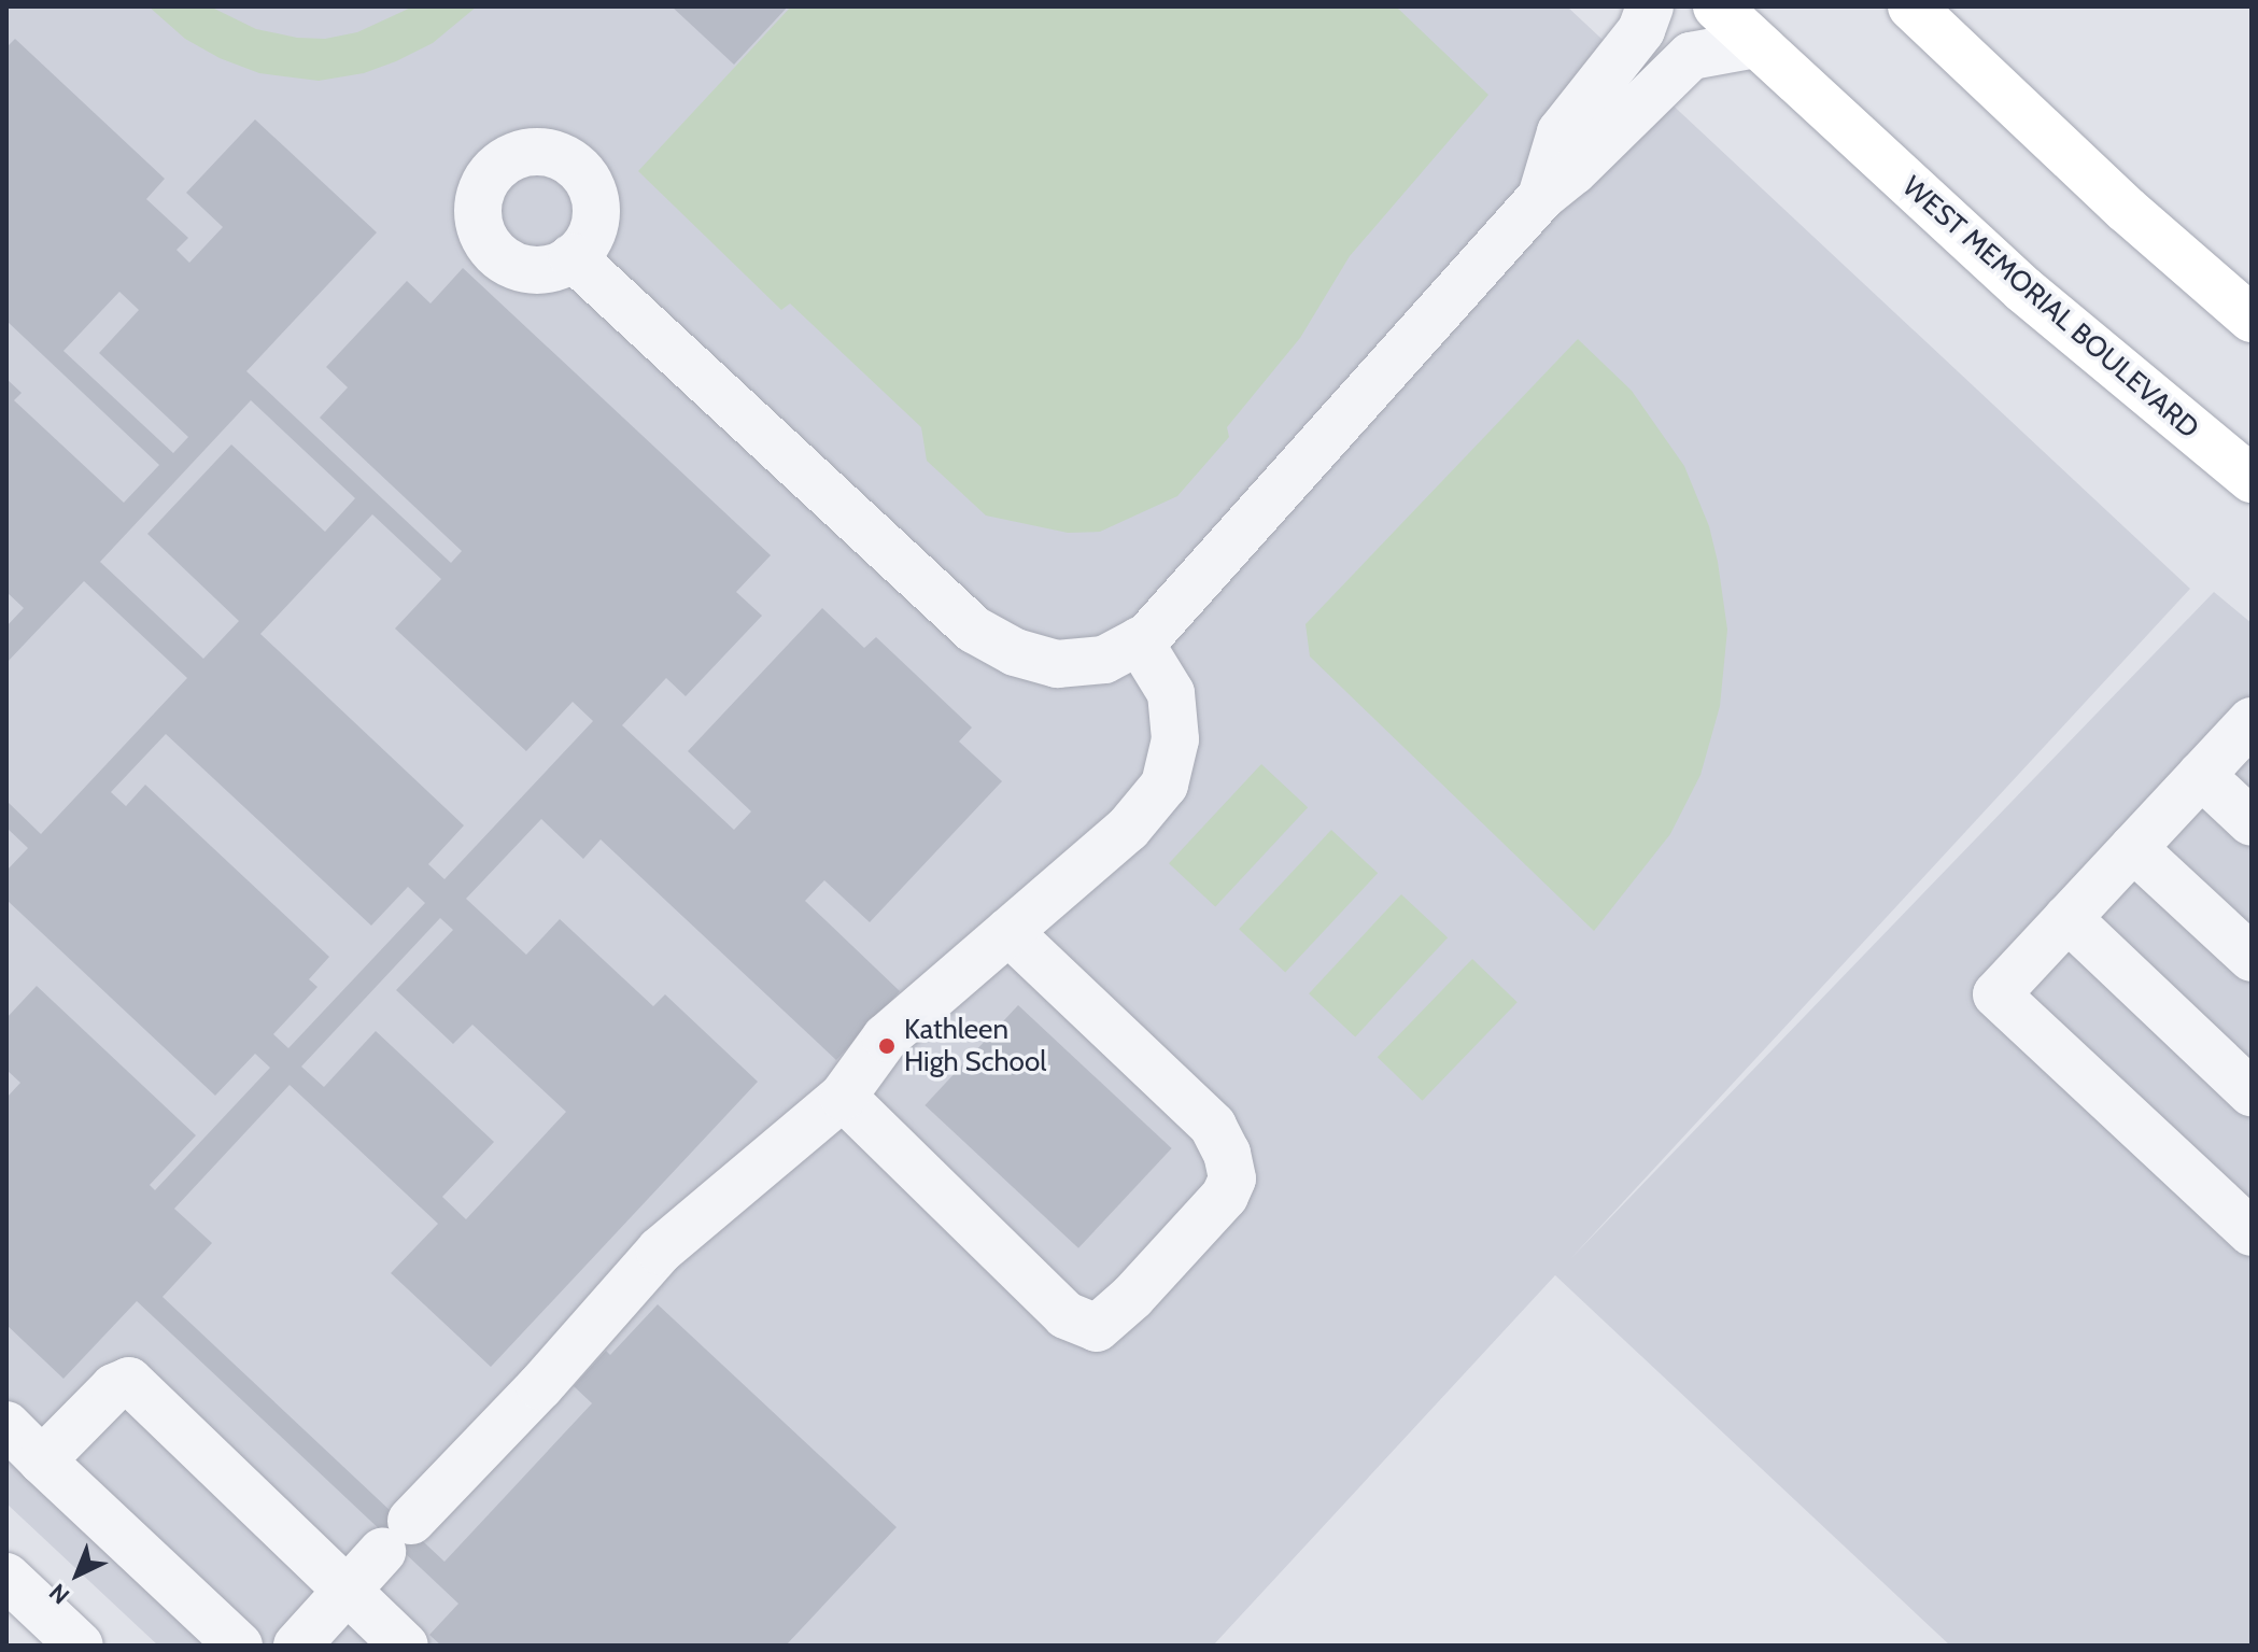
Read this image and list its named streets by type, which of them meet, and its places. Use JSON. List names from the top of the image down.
{
  "streets": {
    "main road": ["WEST MEMORIAL BOULEVARD"]
  },
  "places": ["Kathleen High School"],
  "north": "bottom left"
}
